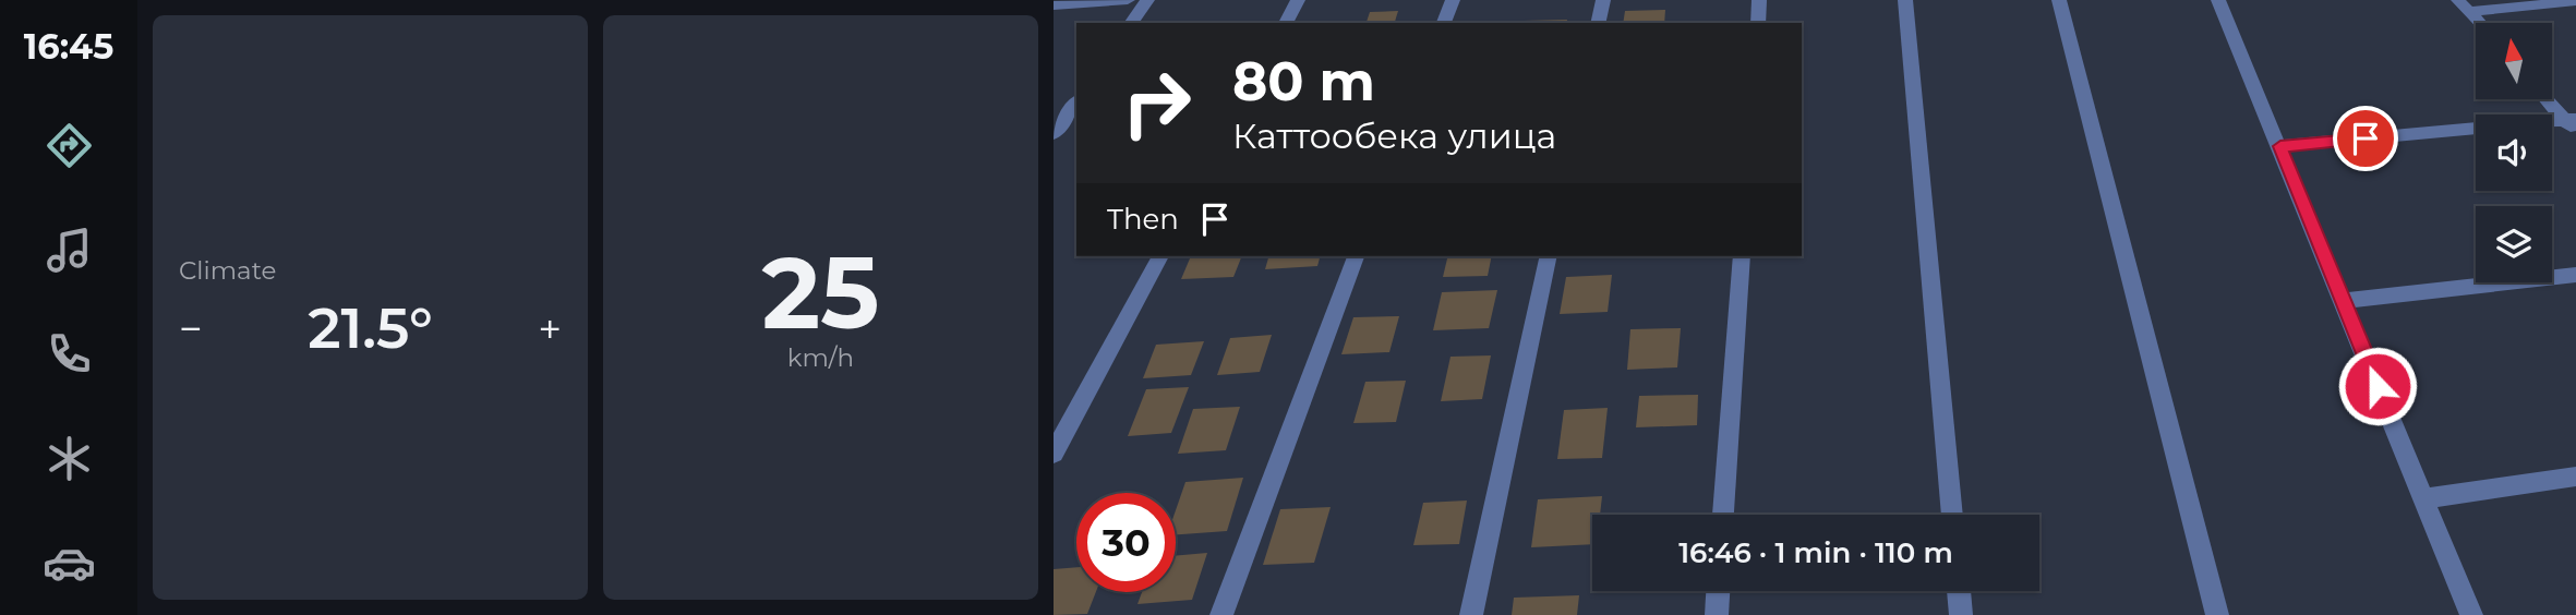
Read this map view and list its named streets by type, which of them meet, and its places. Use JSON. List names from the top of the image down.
{
  "north": "top",
  "page": {
    "tabs": "16:45",
    "tile": [
      "Climate",
      ["25", "km/h"]
    ],
    "turn": ["80 m", "Каттообека улица"],
    "then": "Then",
    "heat": ["−", "21.5°", "+"],
    "limit": "30",
    "trip": "16:46 · 1 min · 110 m"
  }
}
